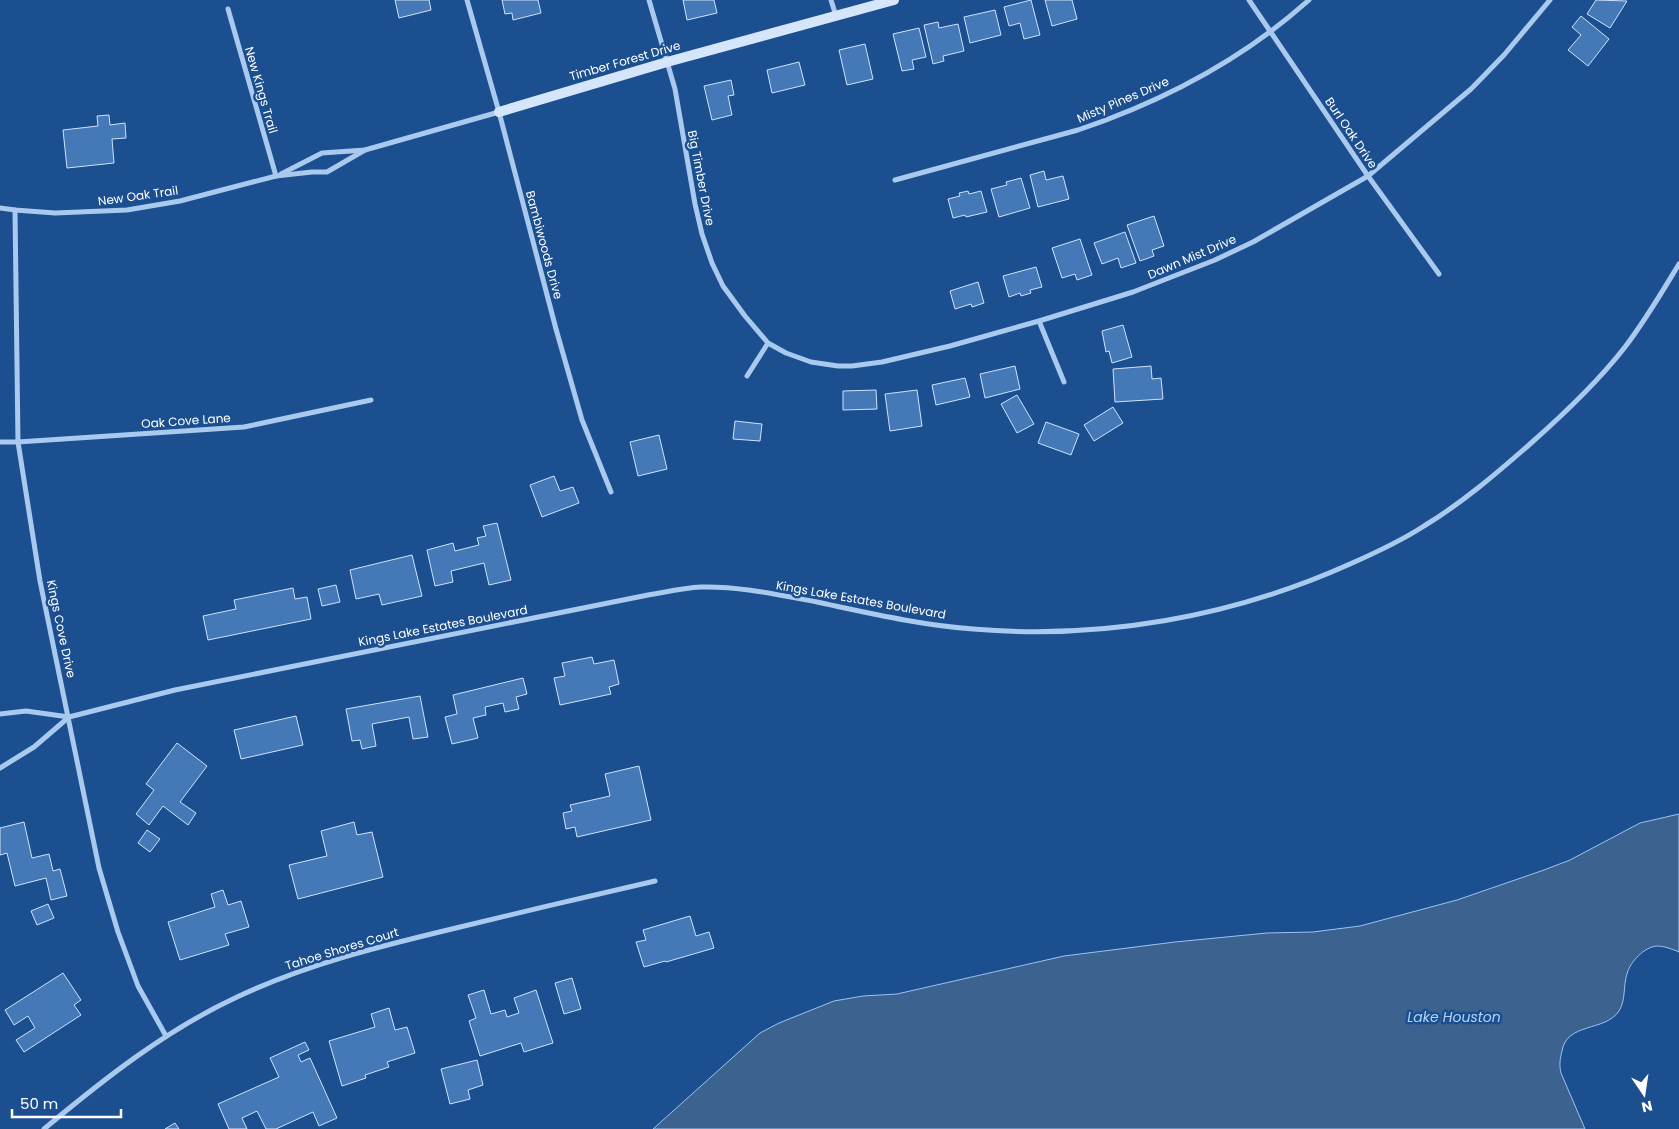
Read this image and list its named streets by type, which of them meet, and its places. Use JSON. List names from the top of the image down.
{
  "streets": {
    "street": [
      "Timber Forest Drive",
      "New Kings Trail",
      "Misty Pines Drive",
      "Burl Oak Drive",
      "Big Timber Drive",
      "New Oak Trail",
      "Bambiwoods Drive",
      "Dawn Mist Drive",
      "Oak Cove Lane",
      "Kings Lake Estates Boulevard",
      "Kings Cove Drive",
      "Tahoe Shores Court"
    ]
  },
  "crossings": [
    ["Timber Forest Drive", "Big Timber Drive"],
    ["Timber Forest Drive", "New Oak Trail"],
    ["Timber Forest Drive", "Bambiwoods Drive"],
    ["New Kings Trail", "New Oak Trail"],
    ["Misty Pines Drive", "Burl Oak Drive"],
    ["Burl Oak Drive", "Dawn Mist Drive"],
    ["Big Timber Drive", "Dawn Mist Drive"],
    ["New Oak Trail", "Kings Cove Drive"],
    ["Oak Cove Lane", "Kings Cove Drive"],
    ["Kings Lake Estates Boulevard", "Kings Cove Drive"],
    ["Kings Cove Drive", "Tahoe Shores Court"]
  ],
  "water": ["Lake Houston"],
  "scale_bar": "50 m",
  "north": "bottom"
}
